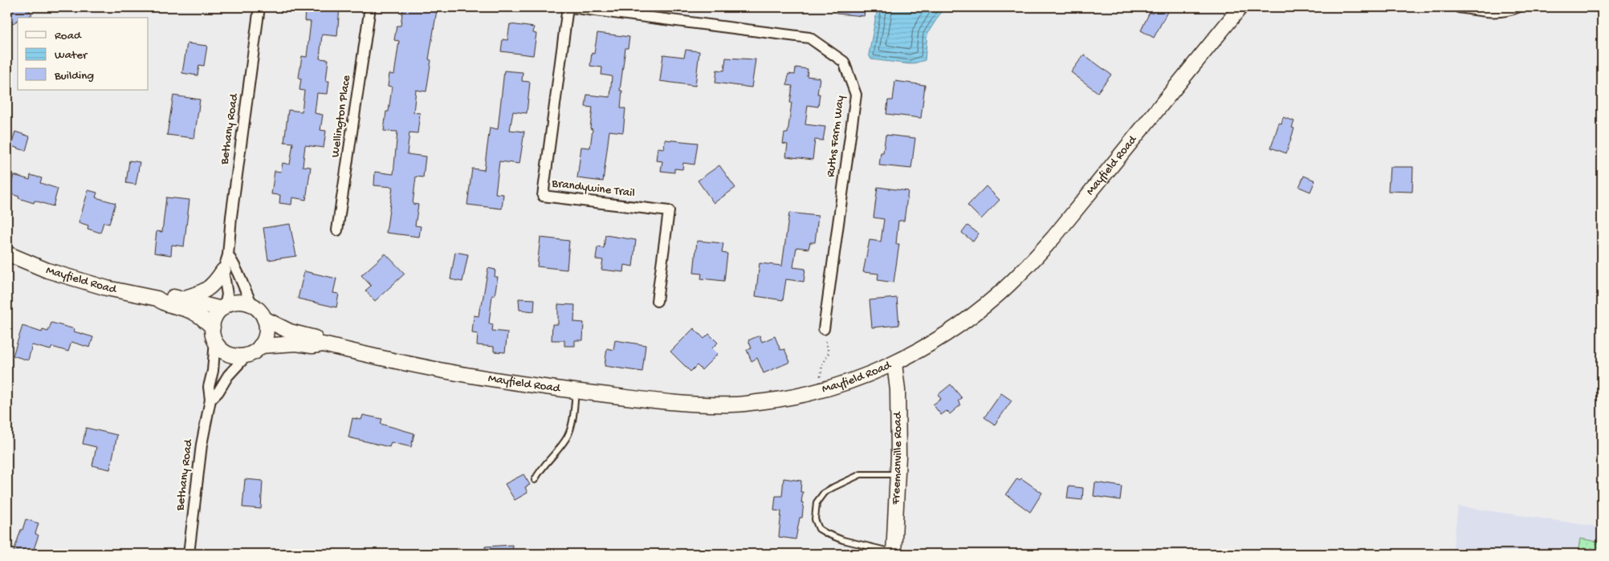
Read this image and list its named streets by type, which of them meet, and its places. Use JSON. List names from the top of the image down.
{
  "streets": {
    "street": [
      "Wellington Place",
      "Bethany Road",
      "Ruths Farm Way",
      "Mayfield Road",
      "Brandywine Trail",
      "Freemanville Road"
    ]
  },
  "crossings": [
    ["Bethany Road", "Mayfield Road"],
    ["Ruths Farm Way", "Brandywine Trail"],
    ["Mayfield Road", "Freemanville Road"]
  ],
  "legend": ["Road", "Water", "Building"]
}
